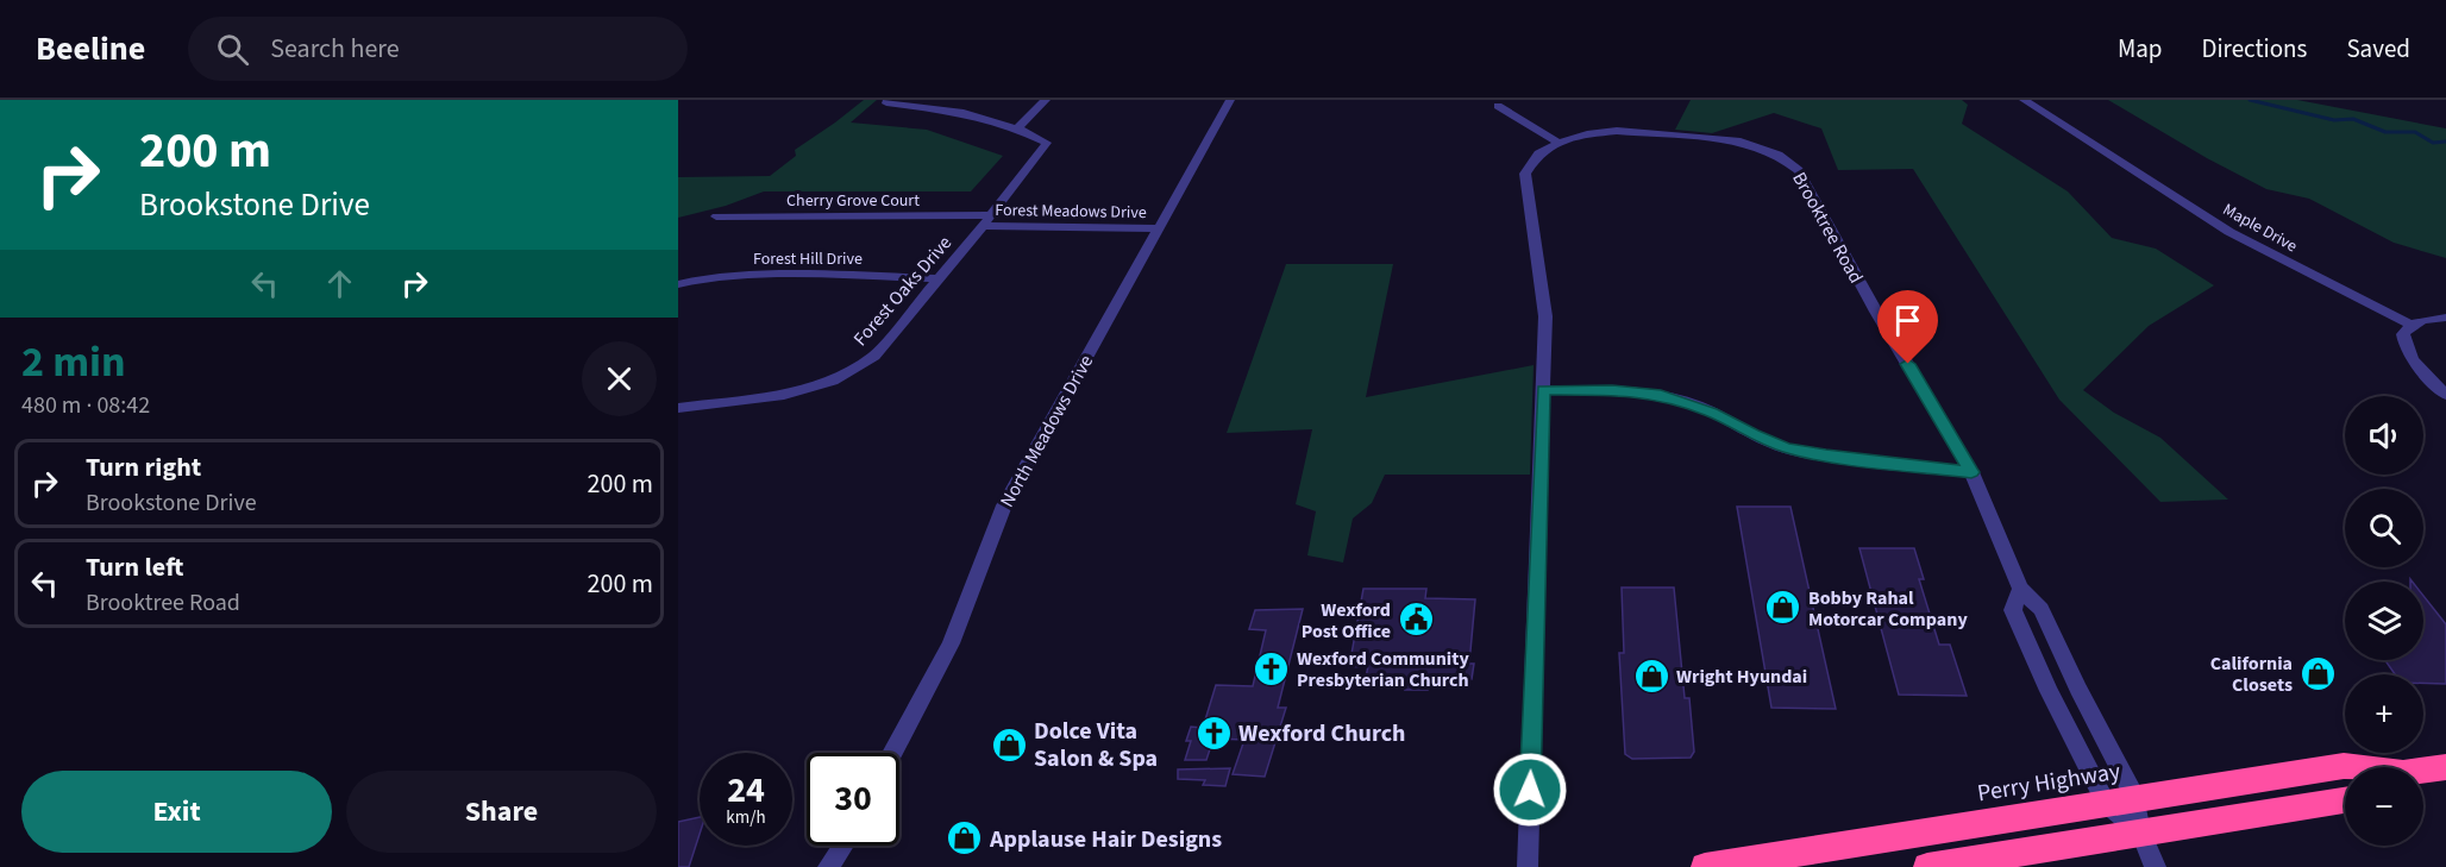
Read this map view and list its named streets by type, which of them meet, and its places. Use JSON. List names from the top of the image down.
{
  "streets": {
    "highway": ["Perry Highway"],
    "street": [
      "Cherry Grove Court",
      "Forest Meadows Drive",
      "Brooktree Road",
      "Maple Drive",
      "Forest Hill Drive",
      "Forest Oaks Drive",
      "North Meadows Drive"
    ]
  },
  "crossings": [
    ["Cherry Grove Court", "Forest Meadows Drive"],
    ["Cherry Grove Court", "Forest Oaks Drive"],
    ["Forest Meadows Drive", "Forest Oaks Drive"],
    ["Forest Meadows Drive", "North Meadows Drive"],
    ["Brooktree Road", "Perry Highway"],
    ["Forest Hill Drive", "Forest Oaks Drive"]
  ],
  "places": {
    "shop": [
      "Bobby Rahal Motorcar Company",
      "California Closets",
      "Wright Hyundai",
      "Dolce Vita Salon & Spa",
      "Applause Hair Designs"
    ],
    "public building": ["Wexford Post Office"],
    "church": ["Wexford Community Presbyterian Church", "Wexford Church"]
  },
  "page": {
    "header": "Beeline",
    "search": "Search here",
    "nav": ["Map", "Directions", "Saved"],
    "turn": ["200 m", "Brookstone Drive"],
    "heading": ["2 min", "480 m · 08:42"],
    "map_buttons": ["+", "−"],
    "list": [
      {
        "name": "Turn right",
        "note": "Brookstone Drive",
        "value": "200 m"
      },
      {
        "name": "Turn left",
        "note": "Brooktree Road",
        "value": "200 m"
      }
    ],
    "speed": "24 km/h",
    "limit": "30",
    "buttons": ["Exit", "Share"]
  }
}
